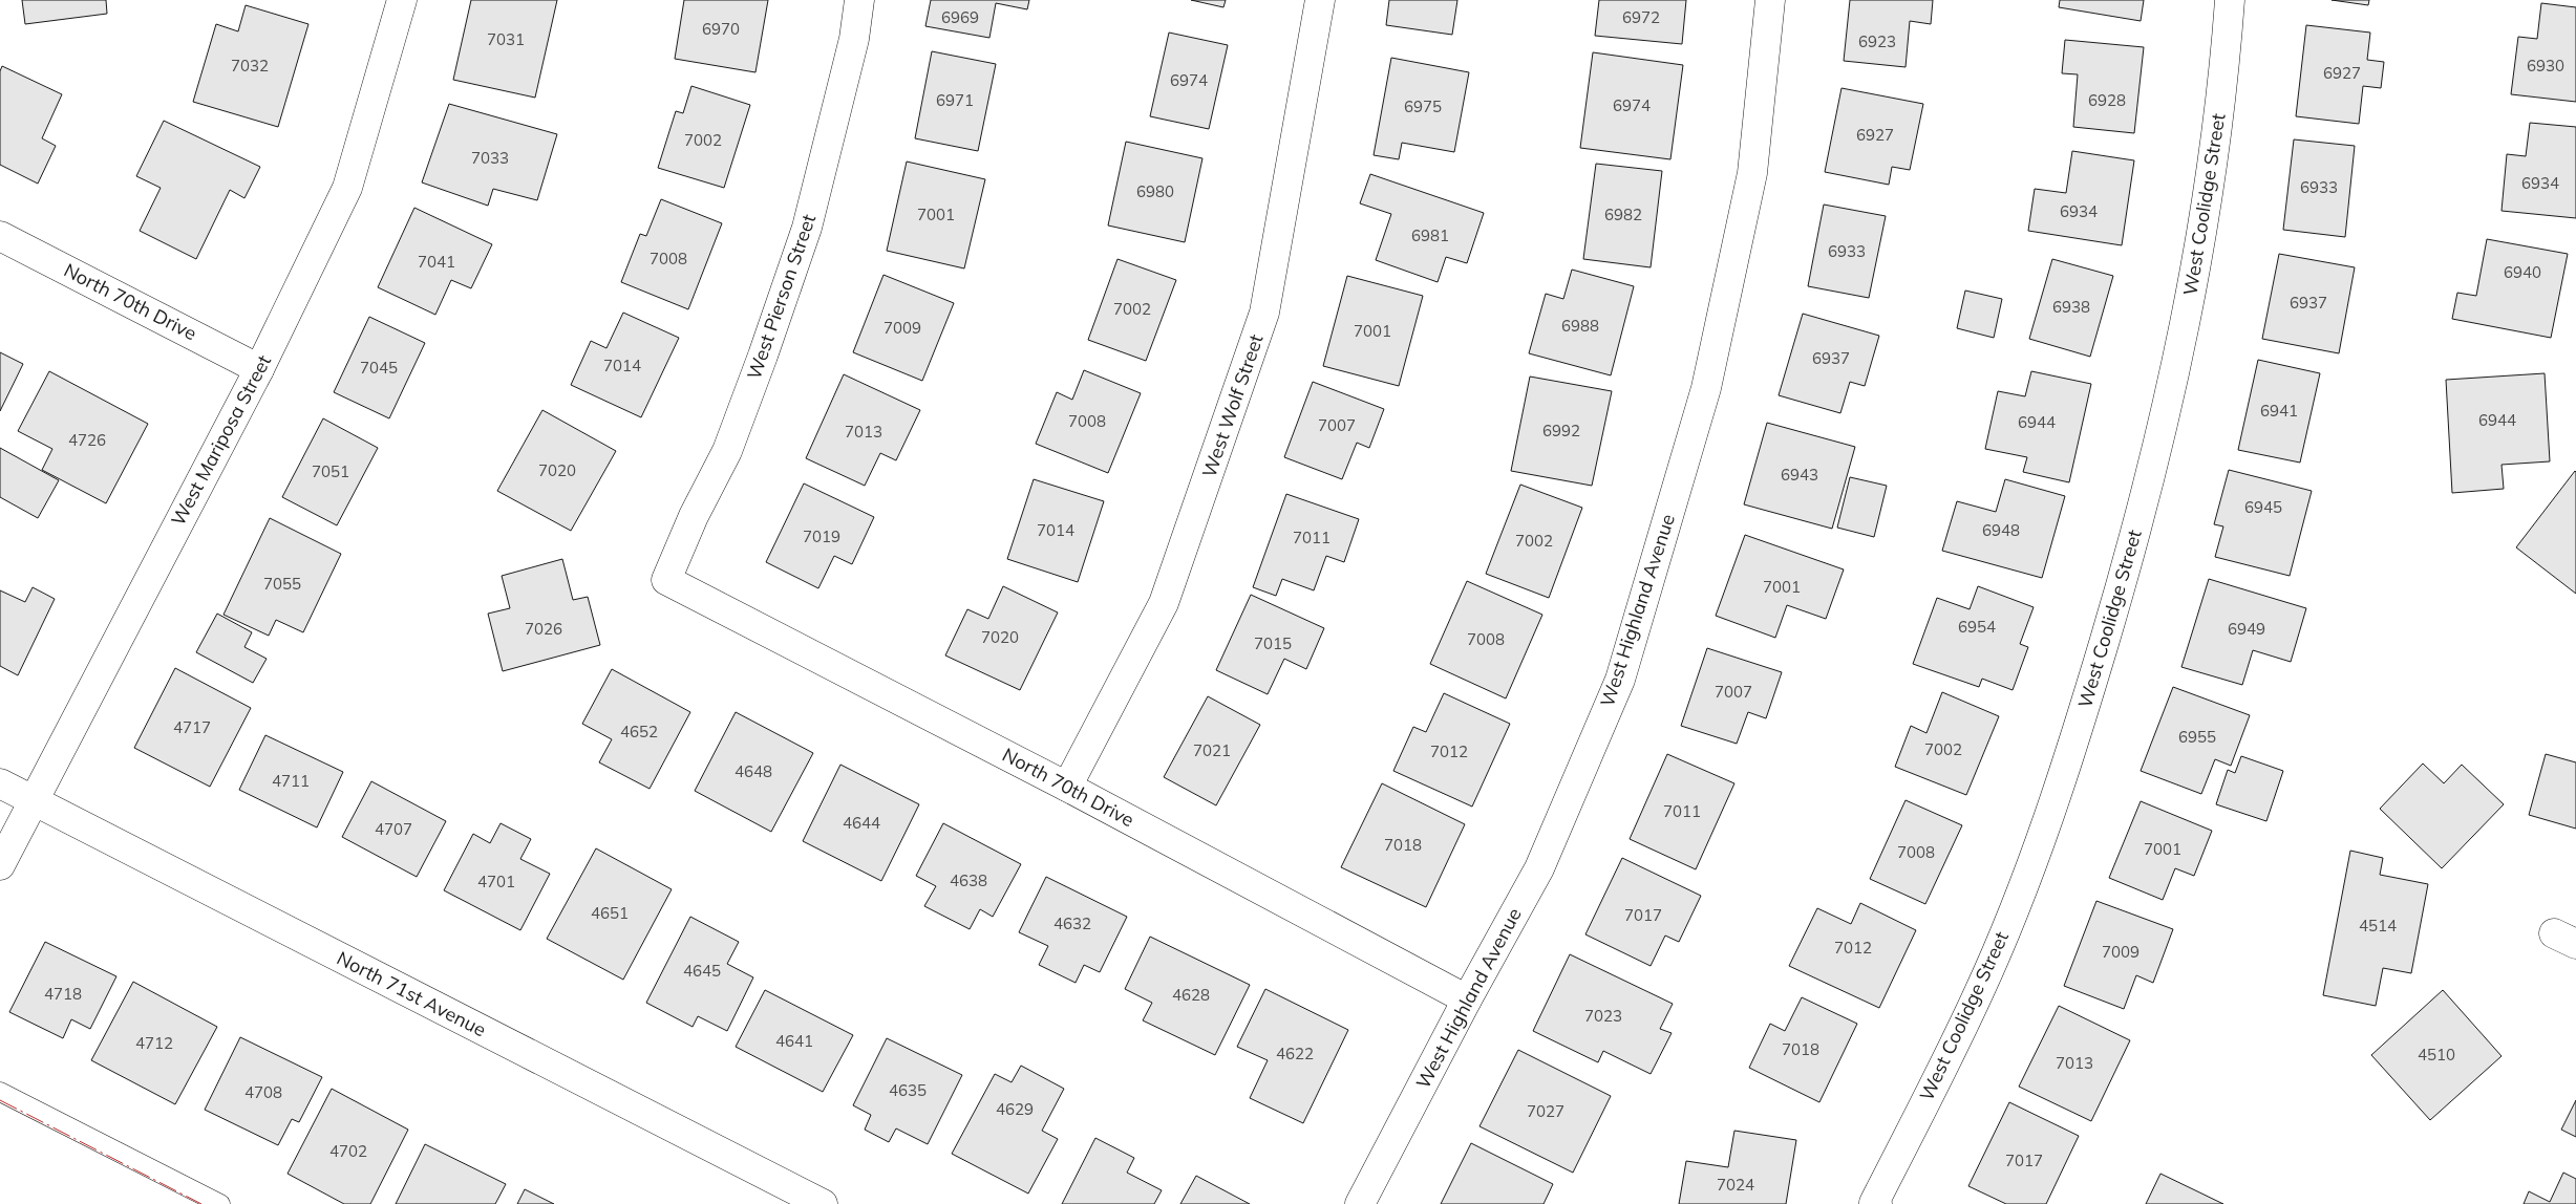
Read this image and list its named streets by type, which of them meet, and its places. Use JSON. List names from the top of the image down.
{
  "streets": {
    "street": [
      "West Coolidge Street",
      "West Pierson Street",
      "North 70th Drive",
      "West Wolf Street",
      "West Mariposa Street",
      "West Highland Avenue",
      "North 71st Avenue"
    ]
  },
  "crossings": [
    ["West Pierson Street", "North 70th Drive"],
    ["North 70th Drive", "West Wolf Street"],
    ["North 70th Drive", "West Mariposa Street"],
    ["North 70th Drive", "West Highland Avenue"],
    ["West Mariposa Street", "North 71st Avenue"]
  ],
  "house_numbers": [
    "6969",
    "6972",
    "6970",
    "7031",
    "6923",
    "7032",
    "6930",
    "6927",
    "6974",
    "6971",
    "6928",
    "6974",
    "6975",
    "6927",
    "7002",
    "7033",
    "6934",
    "6933",
    "6980",
    "6934",
    "7001",
    "6982",
    "6981",
    "6933",
    "7008",
    "7041",
    "6940",
    "6937",
    "6938",
    "7002",
    "6988",
    "7009",
    "7001",
    "6937",
    "7014",
    "7045",
    "6941",
    "6944",
    "7008",
    "6944",
    "7007",
    "6992",
    "7013",
    "4726",
    "7020",
    "7051",
    "6943",
    "6945",
    "7014",
    "6948",
    "7019",
    "7011",
    "7002",
    "7055",
    "7001",
    "6954",
    "7026",
    "6949",
    "7020",
    "7008",
    "7015",
    "7007",
    "4717",
    "4652",
    "6955",
    "7002",
    "7021",
    "7012",
    "4648",
    "4711",
    "7011",
    "4644",
    "4707",
    "7018",
    "7001",
    "7008",
    "4638",
    "4701",
    "4651",
    "7017",
    "4632",
    "4514",
    "7012",
    "7009",
    "4645",
    "4718",
    "4628",
    "7023",
    "4641",
    "4712",
    "7018",
    "4622",
    "4510",
    "7013",
    "4635",
    "4708",
    "4629",
    "7027",
    "4702",
    "7017",
    "7024"
  ]
}
